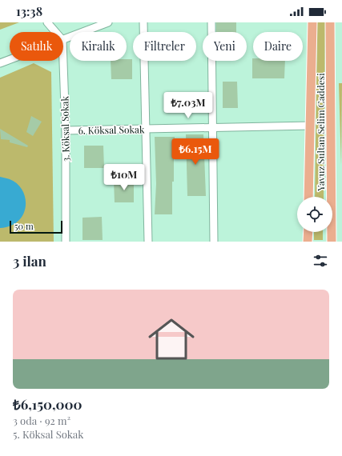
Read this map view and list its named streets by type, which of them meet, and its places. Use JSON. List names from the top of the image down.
{
  "streets": {
    "main road": ["Yavuz Sultan Selim Caddesi"],
    "street": ["3. Köksal Sokak", "6. Köksal Sokak"]
  },
  "crossings": [
    ["3. Köksal Sokak", "6. Köksal Sokak"],
    ["6. Köksal Sokak", "Yavuz Sultan Selim Caddesi"]
  ],
  "scale_bar": "50 m",
  "page": {
    "status": "13:38",
    "chip": [
      "Satılık",
      "Kiralık",
      "Filtreler",
      "Yeni",
      "Daire"
    ],
    "price": ["₺7.03M", "₺6.15M", "₺10M"],
    "scale": "50 m",
    "heading": "3 ilan",
    "list": [
      {
        "name": "₺6,150,000",
        "note": "3 oda · 92 m² · 5. Köksal Sokak"
      }
    ]
  }
}
